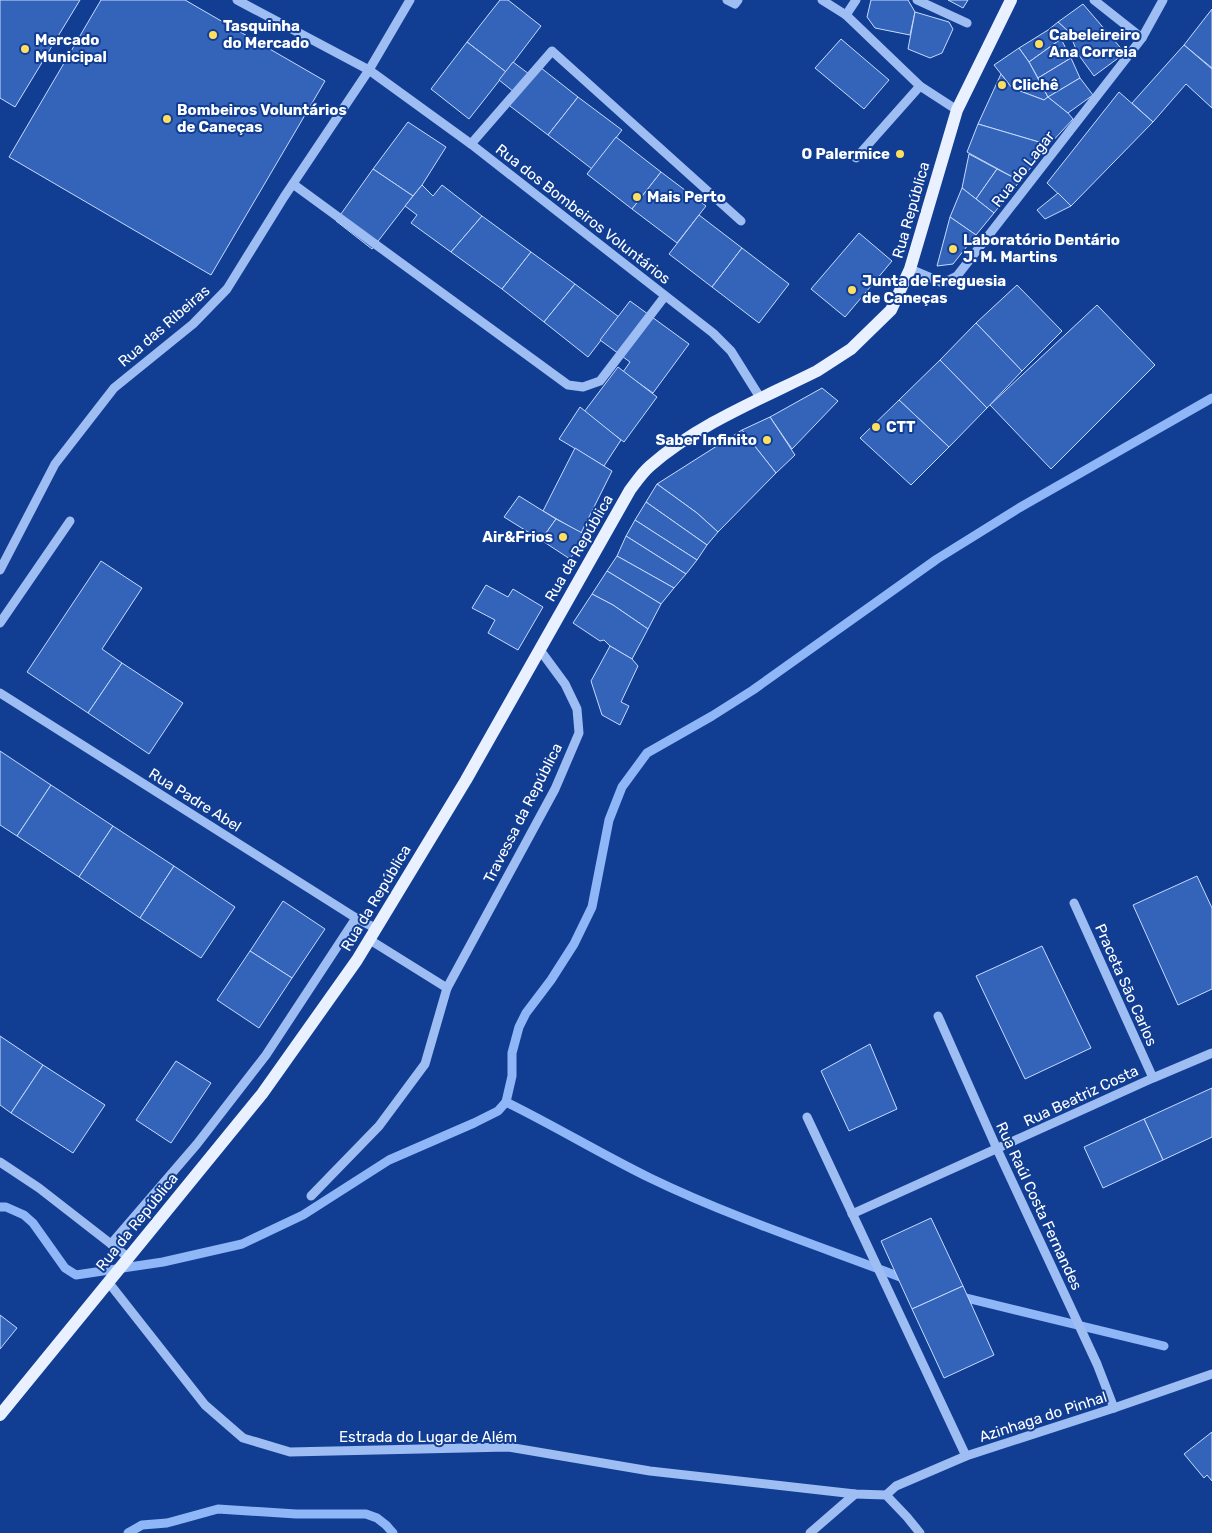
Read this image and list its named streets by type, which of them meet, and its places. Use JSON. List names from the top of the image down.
{
  "streets": {
    "main road": ["Rua República", "Rua da República"],
    "street": [
      "Rua do Lagar",
      "Rua dos Bombeiros Voluntários",
      "Rua das Ribeiras",
      "Rua Padre Abel",
      "Travessa da República",
      "Praceta São Carlos",
      "Rua Beatriz Costa",
      "Rua Raúl Costa Fernandes",
      "Azinhaga do Pinhal",
      "Estrada do Lugar de Além"
    ]
  },
  "crossings": [
    ["Rua do Lagar", "Rua República"],
    ["Rua República", "Rua dos Bombeiros Voluntários"],
    ["Rua República", "Rua da República"],
    ["Rua dos Bombeiros Voluntários", "Rua das Ribeiras"],
    ["Rua dos Bombeiros Voluntários", "Rua da República"],
    ["Rua da República", "Rua Padre Abel"],
    ["Rua da República", "Travessa da República"],
    ["Rua da República", "Estrada do Lugar de Além"],
    ["Praceta São Carlos", "Rua Beatriz Costa"],
    ["Rua Beatriz Costa", "Rua Raúl Costa Fernandes"],
    ["Rua Raúl Costa Fernandes", "Azinhaga do Pinhal"],
    ["Azinhaga do Pinhal", "Estrada do Lugar de Além"]
  ],
  "places": [
    "Tasquinha do Mercado",
    "Cabeleireiro Ana Correia",
    "Mercado Municipal",
    "Clichê",
    "Bombeiros Voluntários de Caneças",
    "O Palermice",
    "Mais Perto",
    "Laboratório Dentário J. M. Martins",
    "Junta de Freguesia de Caneças",
    "CTT",
    "Saber Infinito",
    "Air&Frios"
  ]
}
